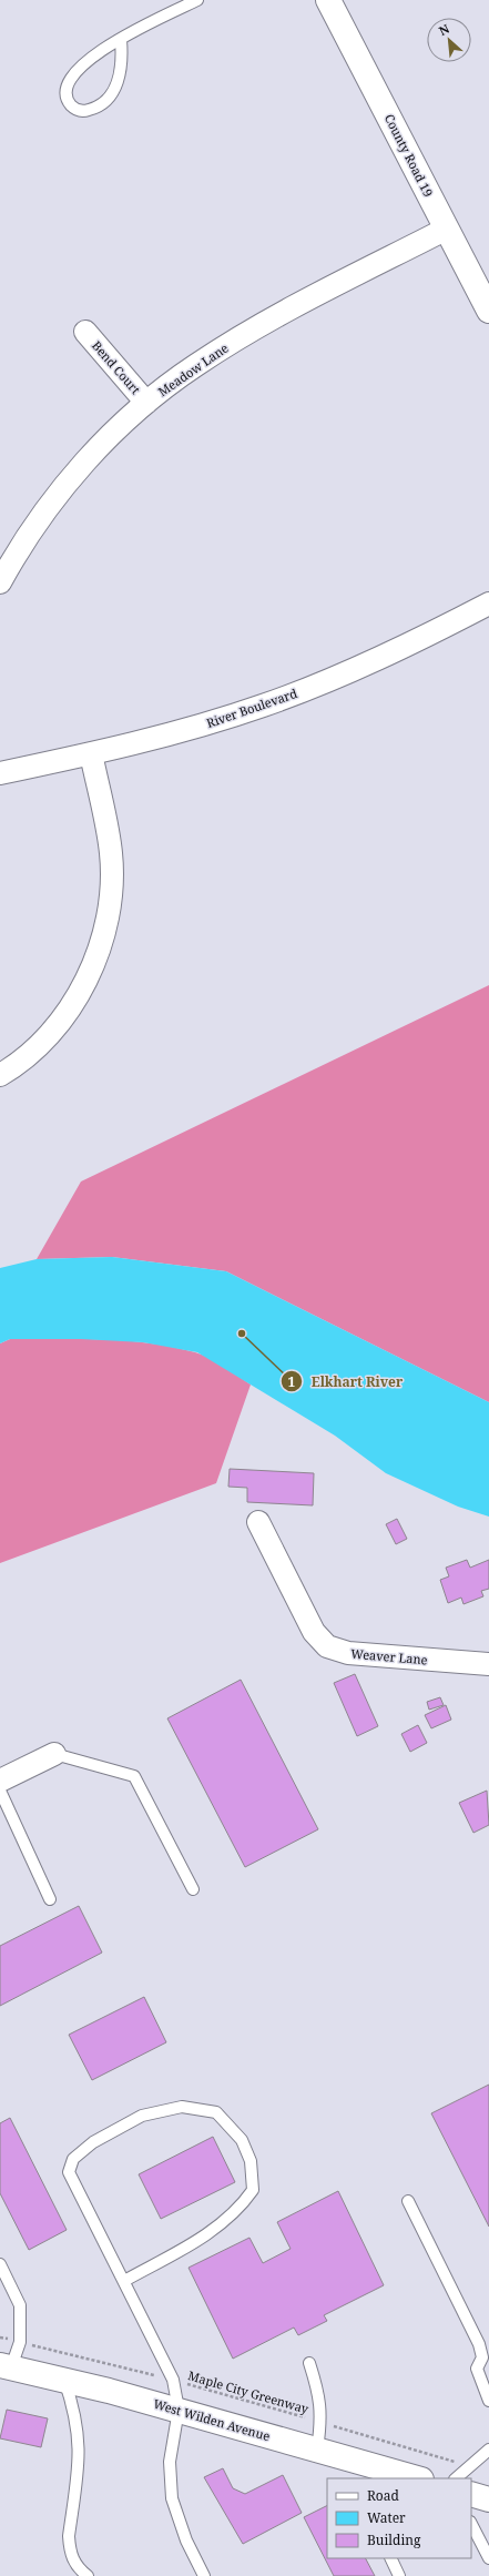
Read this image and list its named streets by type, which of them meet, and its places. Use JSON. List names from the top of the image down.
{
  "streets": {
    "street": [
      "County Road 19",
      "Bend Court",
      "Meadow Lane",
      "River Boulevard",
      "Weaver Lane",
      "West Wilden Avenue"
    ],
    "path": ["Maple City Greenway"]
  },
  "crossings": [
    ["County Road 19", "Meadow Lane"],
    ["Bend Court", "Meadow Lane"]
  ],
  "places": ["Elkhart River"],
  "legend": ["Road", "Water", "Building"],
  "north": "top left"
}
